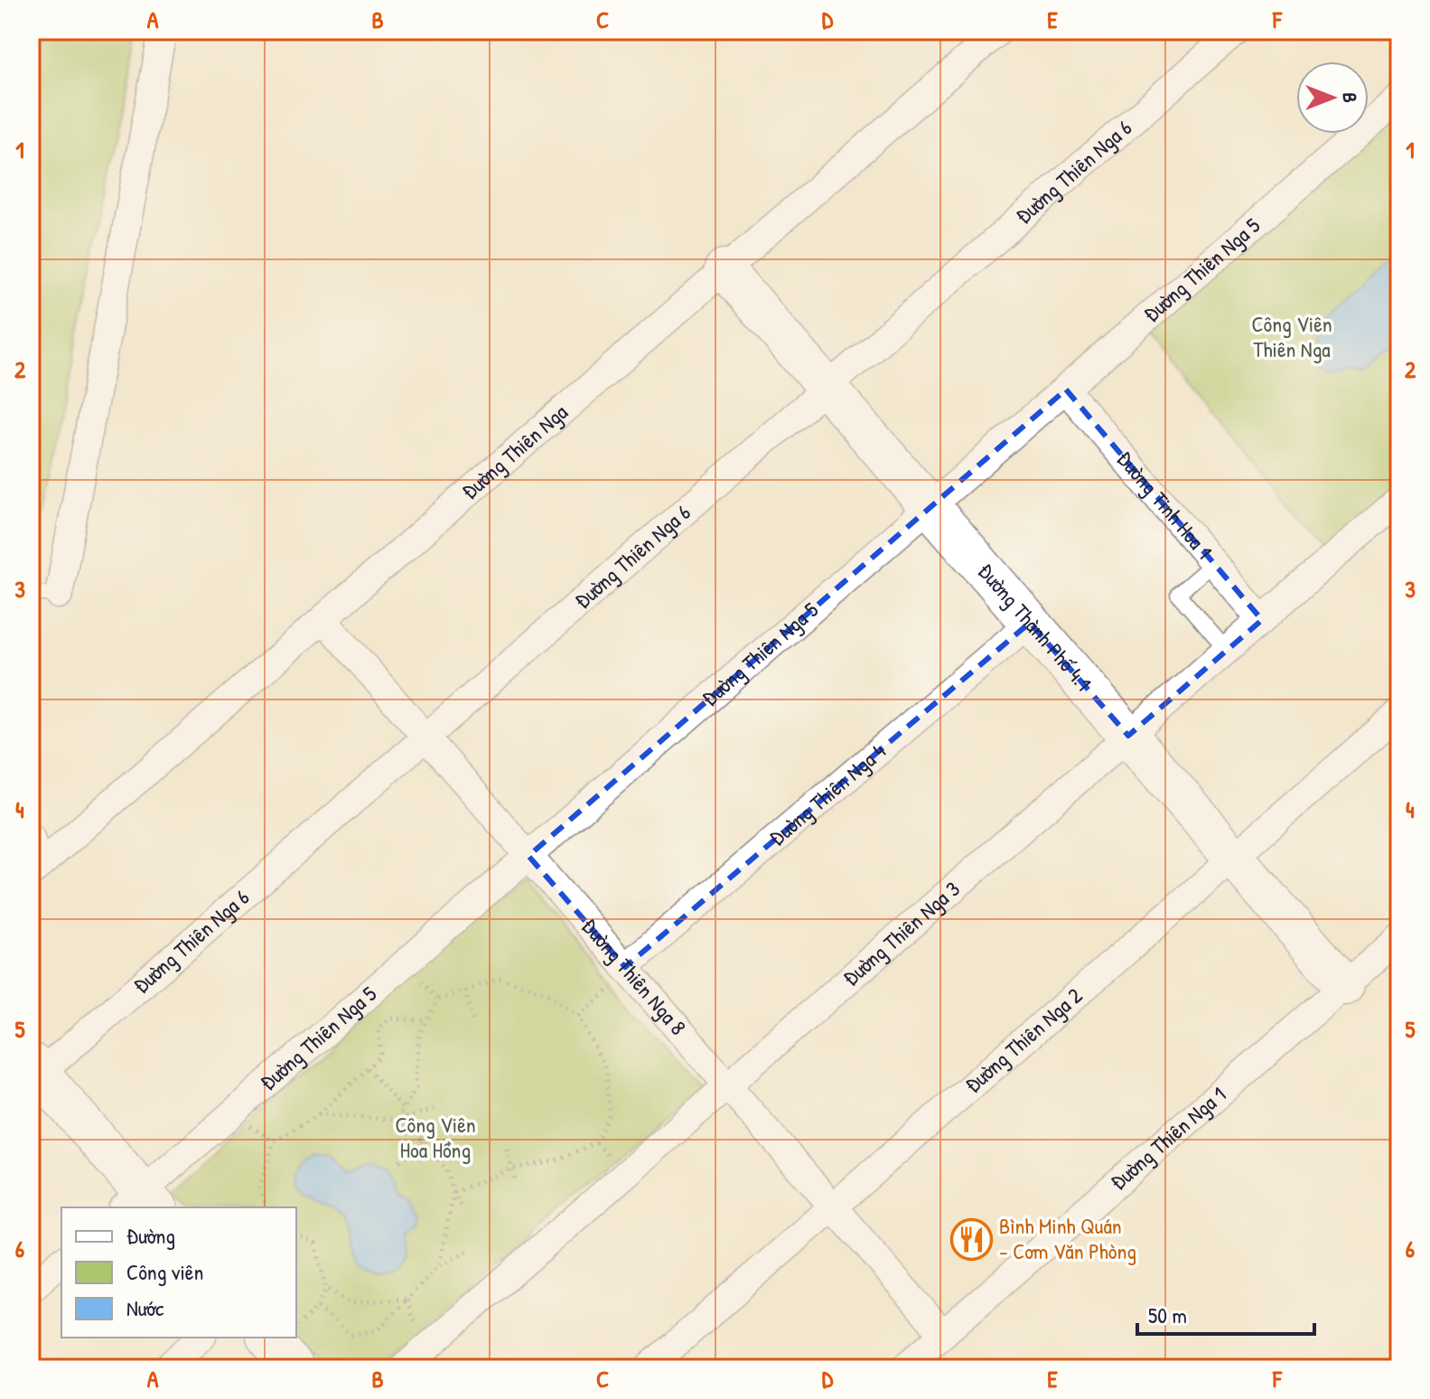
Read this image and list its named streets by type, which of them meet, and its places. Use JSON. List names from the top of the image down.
{
  "streets": {
    "street": [
      "Đường Thiên Nga 6",
      "Đường Thiên Nga 5",
      "Đường Thiên Nga",
      "Đường Tinh Hoa 1",
      "Đường Thành Phố 4.1",
      "Đường Thiên Nga 4",
      "Đường Thiên Nga 3",
      "Đường Thiên Nga 8",
      "Đường Thiên Nga 2",
      "Đường Thiên Nga 1"
    ]
  },
  "crossings": [
    ["Đường Thiên Nga 6", "Đường Thành Phố 4.1"],
    ["Đường Thiên Nga 6", "Đường Thiên Nga 8"],
    ["Đường Thiên Nga 5", "Đường Tinh Hoa 1"],
    ["Đường Thiên Nga 5", "Đường Thành Phố 4.1"],
    ["Đường Thiên Nga 5", "Đường Thiên Nga 8"],
    ["Đường Thiên Nga", "Đường Thành Phố 4.1"],
    ["Đường Thiên Nga", "Đường Thiên Nga 8"],
    ["Đường Tinh Hoa 1", "Đường Thiên Nga 3"],
    ["Đường Thành Phố 4.1", "Đường Thiên Nga 4"],
    ["Đường Thành Phố 4.1", "Đường Thiên Nga 3"],
    ["Đường Thành Phố 4.1", "Đường Thiên Nga 2"],
    ["Đường Thành Phố 4.1", "Đường Thiên Nga 1"],
    ["Đường Thiên Nga 4", "Đường Thiên Nga 8"],
    ["Đường Thiên Nga 3", "Đường Thiên Nga 8"],
    ["Đường Thiên Nga 8", "Đường Thiên Nga 2"],
    ["Đường Thiên Nga 8", "Đường Thiên Nga 1"]
  ],
  "parks": ["Công Viên Thiên Nga", "Công Viên Hoa Hồng"],
  "places": {
    "restaurant": ["Bình Minh Quán - Cơm Văn Phòng"]
  },
  "legend": ["Đường", "Công viên", "Nước"],
  "scale_bar": "50 m",
  "north": "right",
  "grid": {
    "columns": [
      "A",
      "B",
      "C",
      "D",
      "E",
      "F"
    ],
    "rows": [
      "1",
      "2",
      "3",
      "4",
      "5",
      "6"
    ]
  }
}
